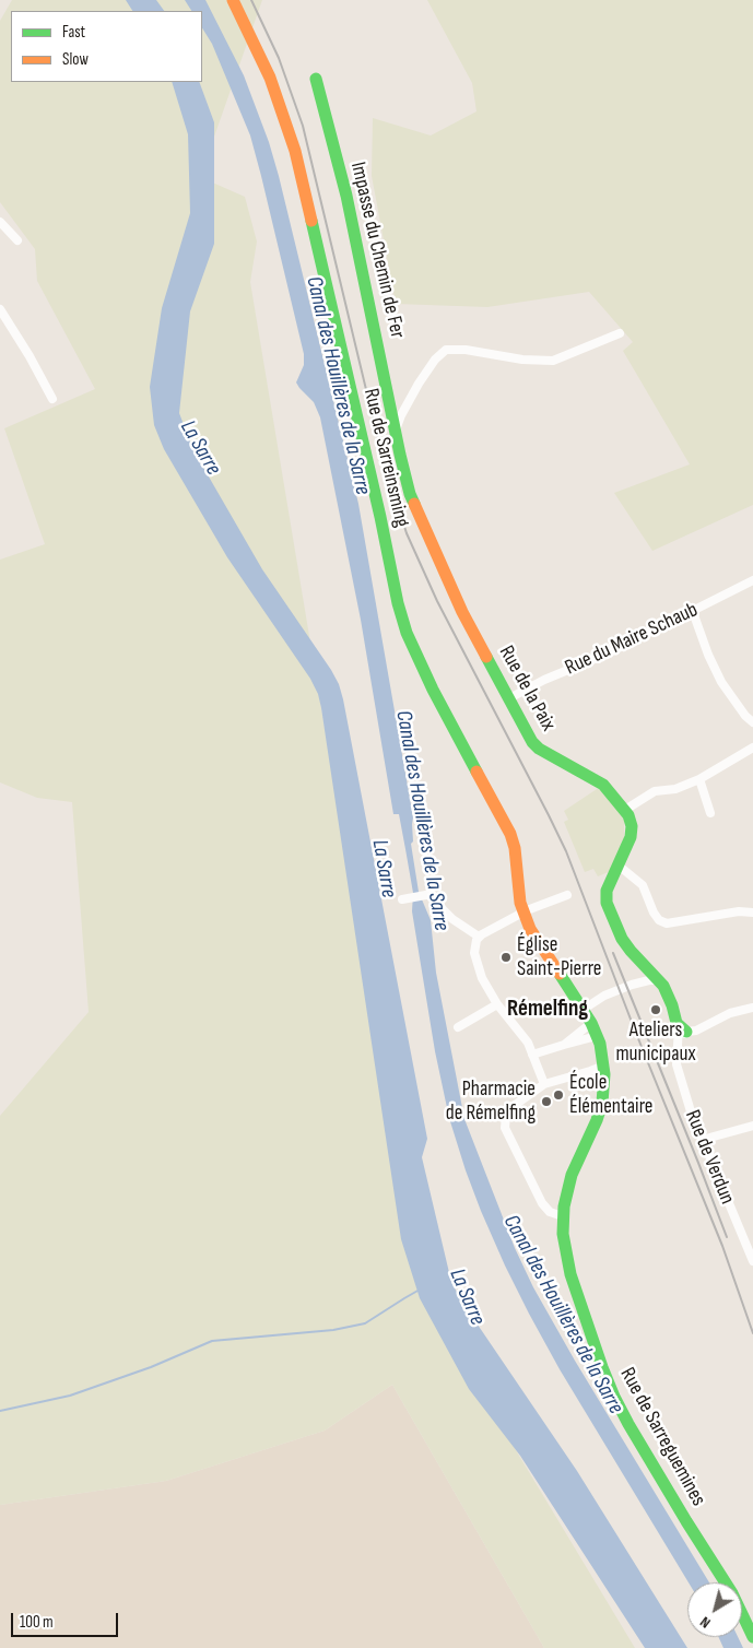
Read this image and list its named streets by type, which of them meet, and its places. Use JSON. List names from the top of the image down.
{
  "streets": {
    "street": [
      "Impasse du Chemin de Fer",
      "Rue de Sarreinsming",
      "Rue du Maire Schaub",
      "Rue de la Paix",
      "Rue de Verdun",
      "Rue de Sarreguemines"
    ]
  },
  "crossings": [
    ["Impasse du Chemin de Fer", "Rue de la Paix"],
    ["Rue de Sarreinsming", "Rue de Sarreguemines"],
    ["Rue du Maire Schaub", "Rue de la Paix"],
    ["Rue de la Paix", "Rue de Verdun"]
  ],
  "districts": ["Rémelfing"],
  "water": ["Canal des Houillères de la Sarre", "La Sarre"],
  "places": [
    "Église Saint-Pierre",
    "Ateliers municipaux",
    "École Élémentaire",
    "Pharmacie de Rémelfing"
  ],
  "legend": ["Fast", "Slow"],
  "scale_bar": "100 m",
  "north": "bottom left"
}
